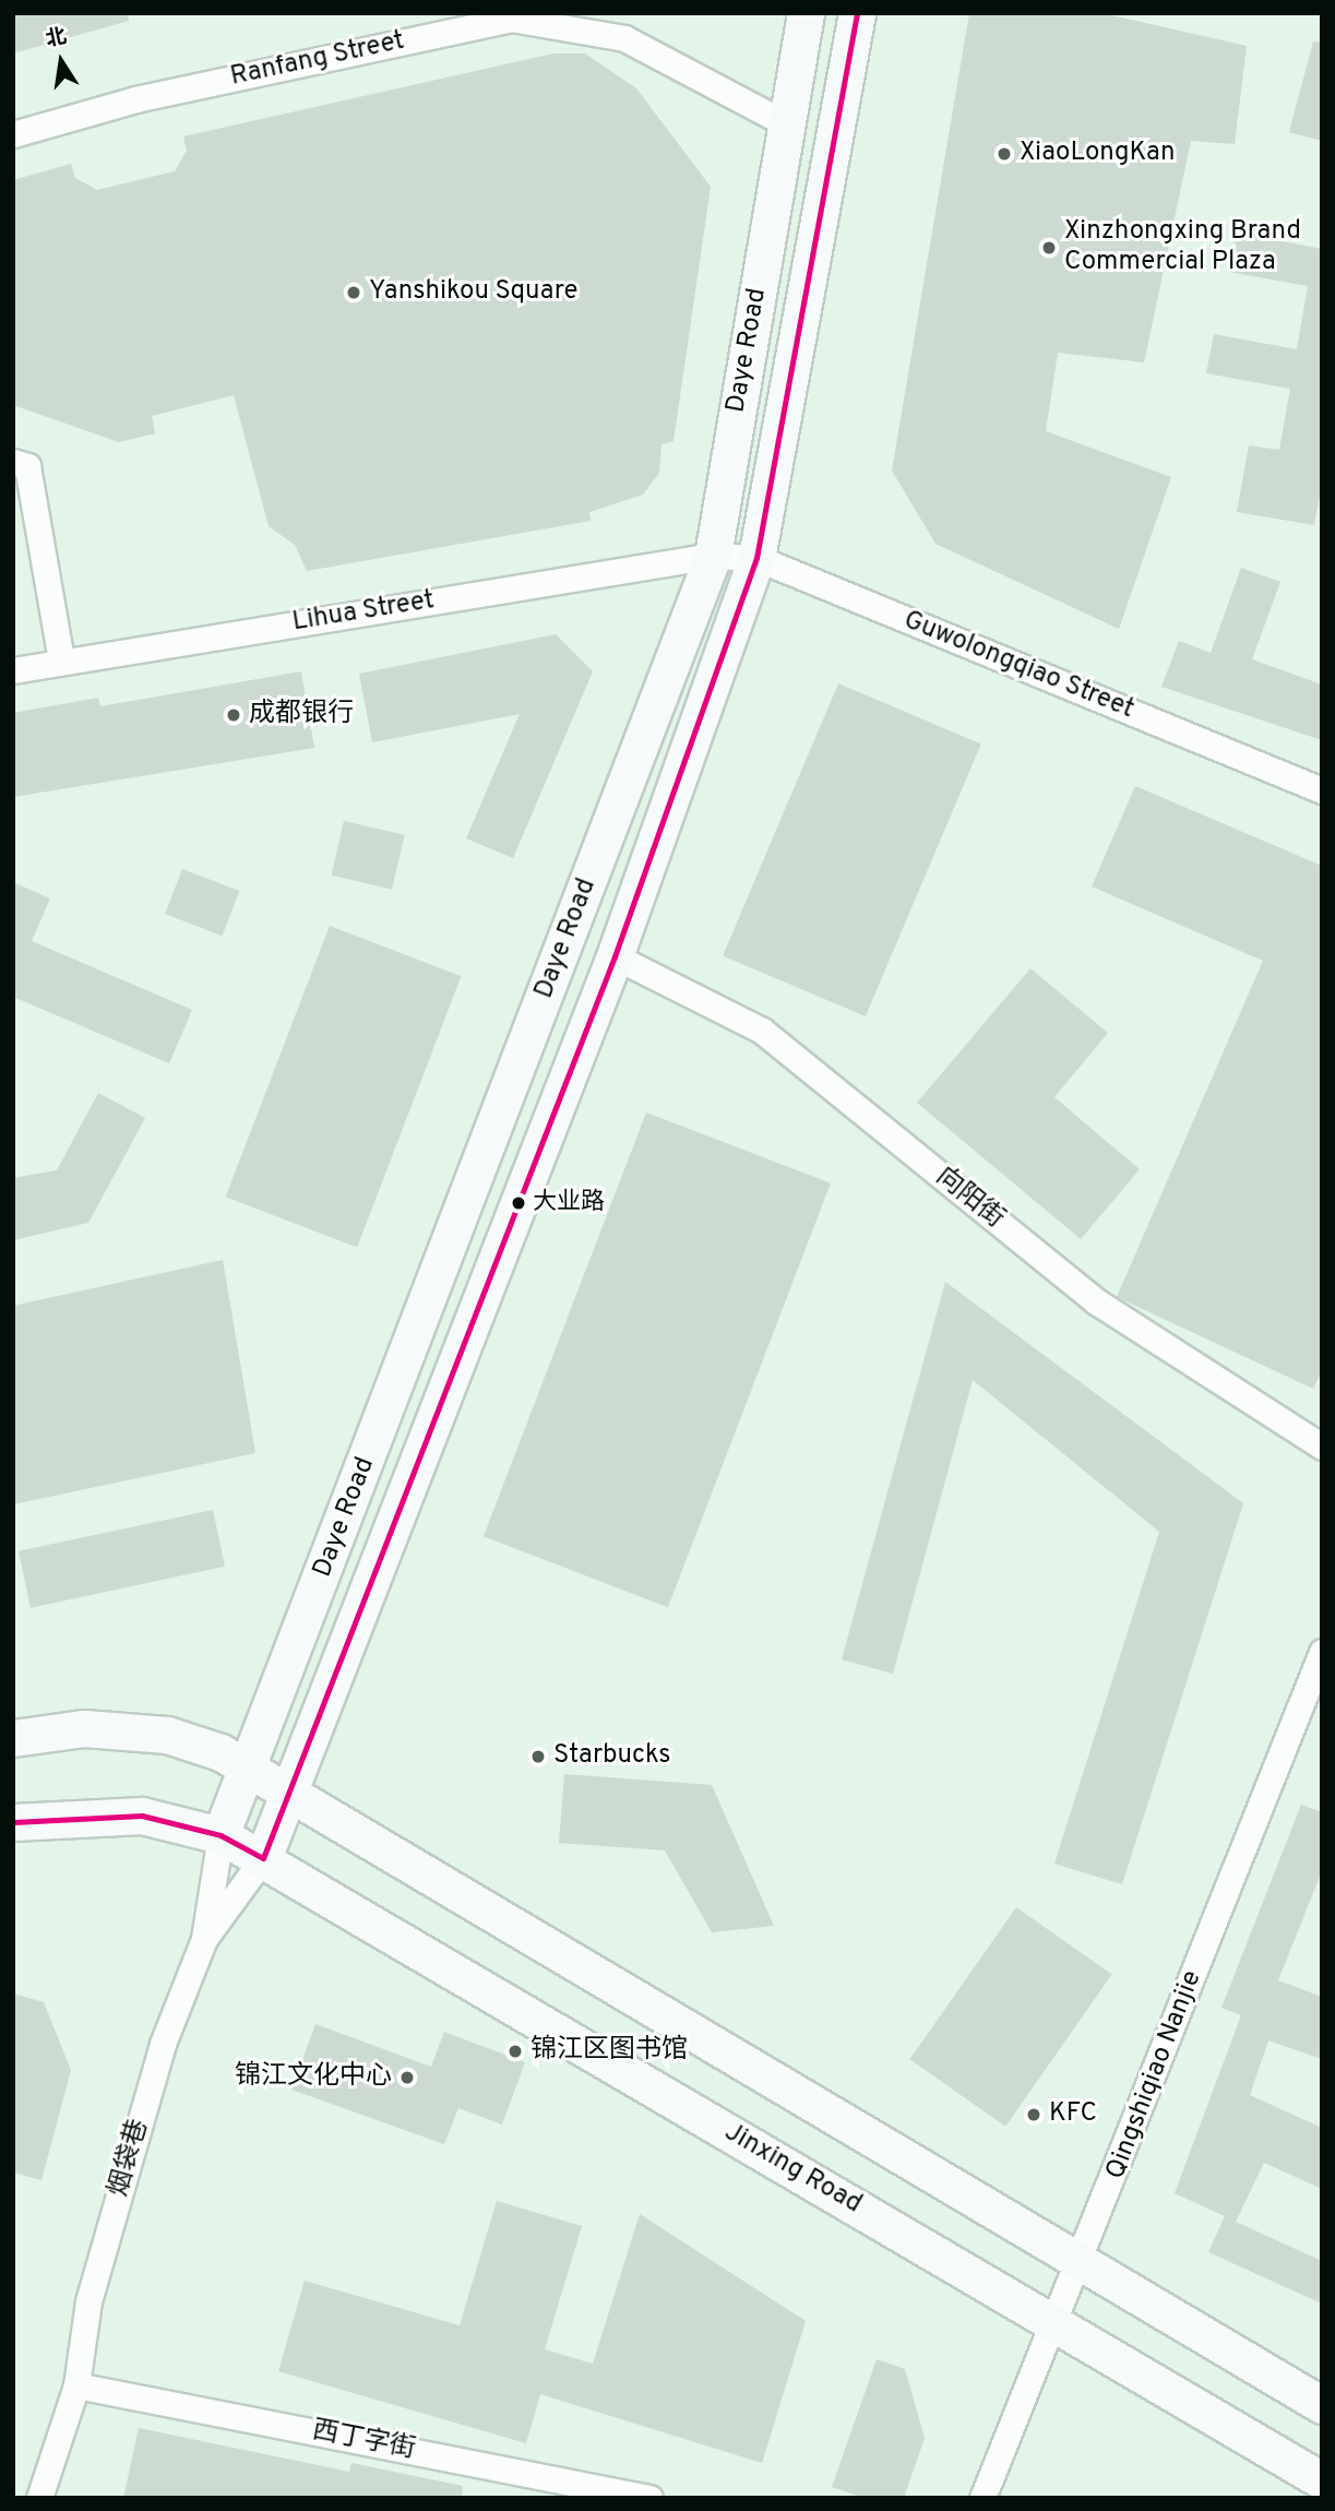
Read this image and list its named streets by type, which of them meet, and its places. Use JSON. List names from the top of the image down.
{
  "streets": {
    "main road": ["Daye Road", "Jinxing Road"],
    "street": [
      "Ranfang Street",
      "Lihua Street",
      "Guwolongqiao Street",
      "向阳街",
      "Qingshiqiao Nanjie",
      "烟袋巷",
      "西丁字街"
    ]
  },
  "crossings": [
    ["Ranfang Street", "Daye Road"],
    ["Daye Road", "Lihua Street"],
    ["Daye Road", "Guwolongqiao Street"],
    ["Daye Road", "向阳街"],
    ["Daye Road", "Jinxing Road"],
    ["Lihua Street", "Guwolongqiao Street"],
    ["Qingshiqiao Nanjie", "Jinxing Road"],
    ["烟袋巷", "西丁字街"]
  ],
  "places": [
    "XiaoLongKan",
    "Xinzhongxing Brand Commercial Plaza",
    "Yanshikou Square",
    "成都银行",
    "大业路",
    "Starbucks",
    "锦江区图书馆",
    "锦江文化中心",
    "KFC"
  ],
  "north": "top"
}
